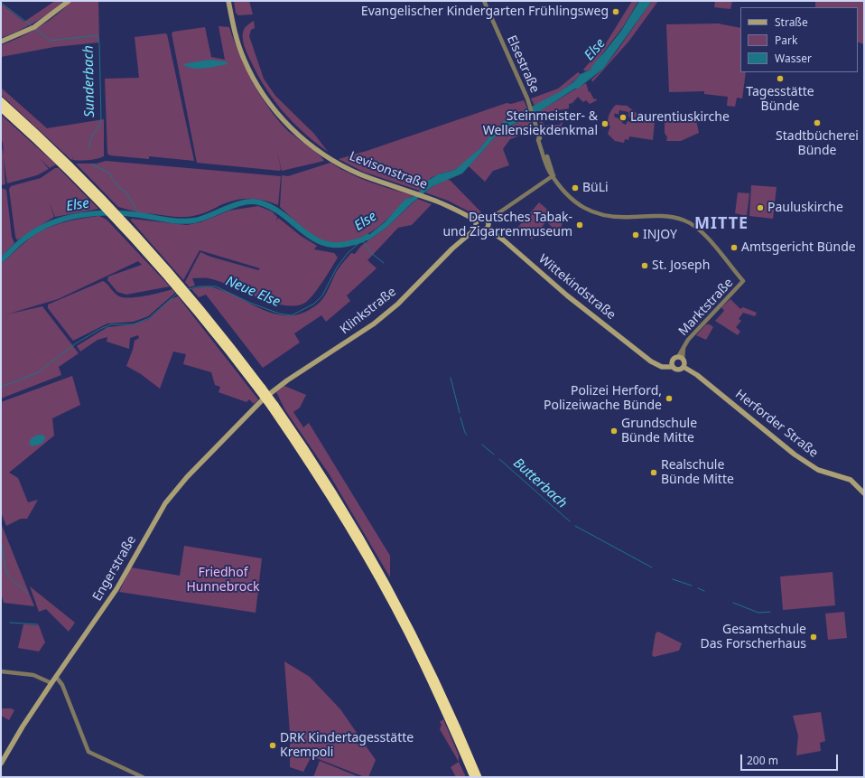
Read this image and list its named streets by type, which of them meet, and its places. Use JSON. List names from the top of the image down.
{
  "streets": {
    "main road": [
      "Levisonstraße",
      "Wittekindstraße",
      "Klinkstraße",
      "Herforder Straße",
      "Engerstraße"
    ],
    "street": ["Elsestraße", "Marktstraße"]
  },
  "crossings": [
    ["Elsestraße", "Marktstraße"],
    ["Levisonstraße", "Wittekindstraße"],
    ["Levisonstraße", "Klinkstraße"],
    ["Wittekindstraße", "Marktstraße"],
    ["Wittekindstraße", "Klinkstraße"],
    ["Wittekindstraße", "Herforder Straße"],
    ["Marktstraße", "Herforder Straße"],
    ["Klinkstraße", "Engerstraße"]
  ],
  "districts": ["MITTE"],
  "water": [
    "Else",
    "Sunderbach",
    "Neue Else",
    "Butterbach"
  ],
  "parks": ["Friedhof Hunnebrock"],
  "places": [
    "Evangelischer Kindergarten Frühlingsweg",
    "Tagesstätte Bünde",
    "Laurentiuskirche",
    "Stadtbücherei Bünde",
    "Steinmeister- & Wellensiekdenkmal",
    "BüLi",
    "Pauluskirche",
    "Deutsches Tabak- und Zigarrenmuseum",
    "INJOY",
    "Amtsgericht Bünde",
    "St. Joseph",
    "Polizei Herford, Polizeiwache Bünde",
    "Grundschule Bünde Mitte",
    "Realschule Bünde Mitte",
    "Gesamtschule Das Forscherhaus",
    "DRK Kindertagesstätte Krempoli"
  ],
  "legend": ["Straße", "Park", "Wasser"],
  "scale_bar": "200 m"
}
